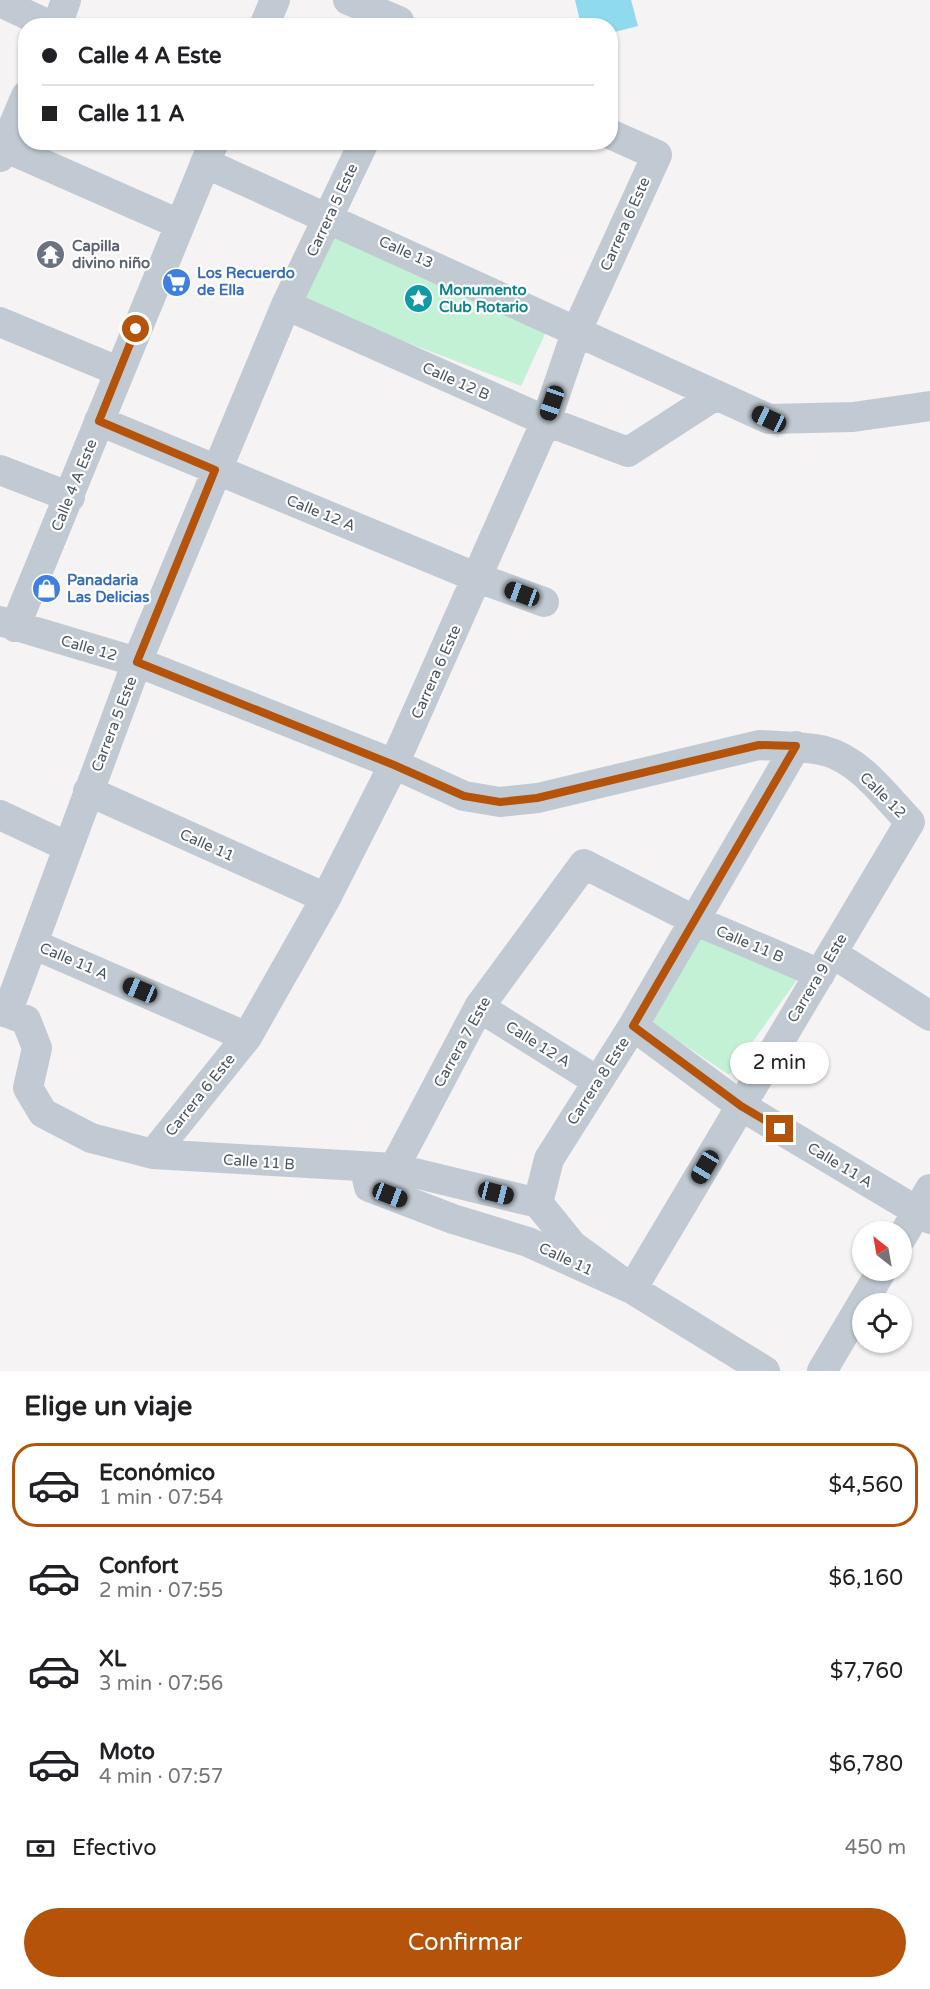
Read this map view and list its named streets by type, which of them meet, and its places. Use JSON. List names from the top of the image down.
{
  "streets": {
    "street": [
      "Carrera 5 Este",
      "Carrera 6 Este",
      "Calle 13",
      "Calle 12 B",
      "Calle 4 A Este",
      "Calle 12 A",
      "Calle 12",
      "Calle 11",
      "Calle 11 B",
      "Calle 11 A",
      "Carrera 9 Este",
      "Carrera 7 Este",
      "Carrera 8 Este"
    ]
  },
  "crossings": [
    ["Carrera 5 Este", "Calle 13"],
    ["Carrera 5 Este", "Calle 12 B"],
    ["Carrera 5 Este", "Calle 12 A"],
    ["Carrera 5 Este", "Calle 12"],
    ["Carrera 5 Este", "Calle 11"],
    ["Carrera 5 Este", "Calle 11 B"],
    ["Carrera 5 Este", "Calle 11 A"],
    ["Carrera 6 Este", "Calle 13"],
    ["Carrera 6 Este", "Calle 12 B"],
    ["Carrera 6 Este", "Calle 12 A"],
    ["Carrera 6 Este", "Calle 12"],
    ["Carrera 6 Este", "Calle 11"],
    ["Carrera 6 Este", "Calle 11 B"],
    ["Carrera 6 Este", "Calle 11 A"],
    ["Calle 13", "Calle 12 B"],
    ["Calle 13", "Calle 4 A Este"],
    ["Calle 4 A Este", "Calle 12 A"],
    ["Calle 4 A Este", "Calle 12"],
    ["Calle 12 A", "Carrera 7 Este"],
    ["Calle 12 A", "Carrera 8 Este"],
    ["Calle 12", "Carrera 9 Este"],
    ["Calle 12", "Carrera 8 Este"],
    ["Calle 11", "Calle 11 B"],
    ["Calle 11", "Carrera 9 Este"],
    ["Calle 11", "Carrera 7 Este"],
    ["Calle 11 B", "Carrera 9 Este"],
    ["Calle 11 B", "Carrera 7 Este"],
    ["Calle 11 B", "Carrera 8 Este"],
    ["Calle 11 A", "Carrera 9 Este"],
    ["Calle 11 A", "Carrera 8 Este"]
  ],
  "places": {
    "temple": ["Capilla divino niño"],
    "supermarket": ["Los Recuerdo de Ella"],
    "place": ["Monumento Club Rotario"],
    "shop": ["Panadaria Las Delicias"]
  },
  "north": "top left",
  "page": {
    "banner": ["Calle 4 A Este", "Calle 11 A"],
    "bubble": "2 min",
    "heading": "Elige un viaje",
    "list": [
      {
        "name": "Económico",
        "note": "1 min · 07:54",
        "value": "$4,560"
      },
      {
        "name": "Confort",
        "note": "2 min · 07:55",
        "value": "$6,160"
      },
      {
        "name": "XL",
        "note": "3 min · 07:56",
        "value": "$7,760"
      },
      {
        "name": "Moto",
        "note": "4 min · 07:57",
        "value": "$6,780"
      }
    ],
    "pay": ["Efectivo", "450 m"],
    "buttons": "Confirmar"
  }
}
